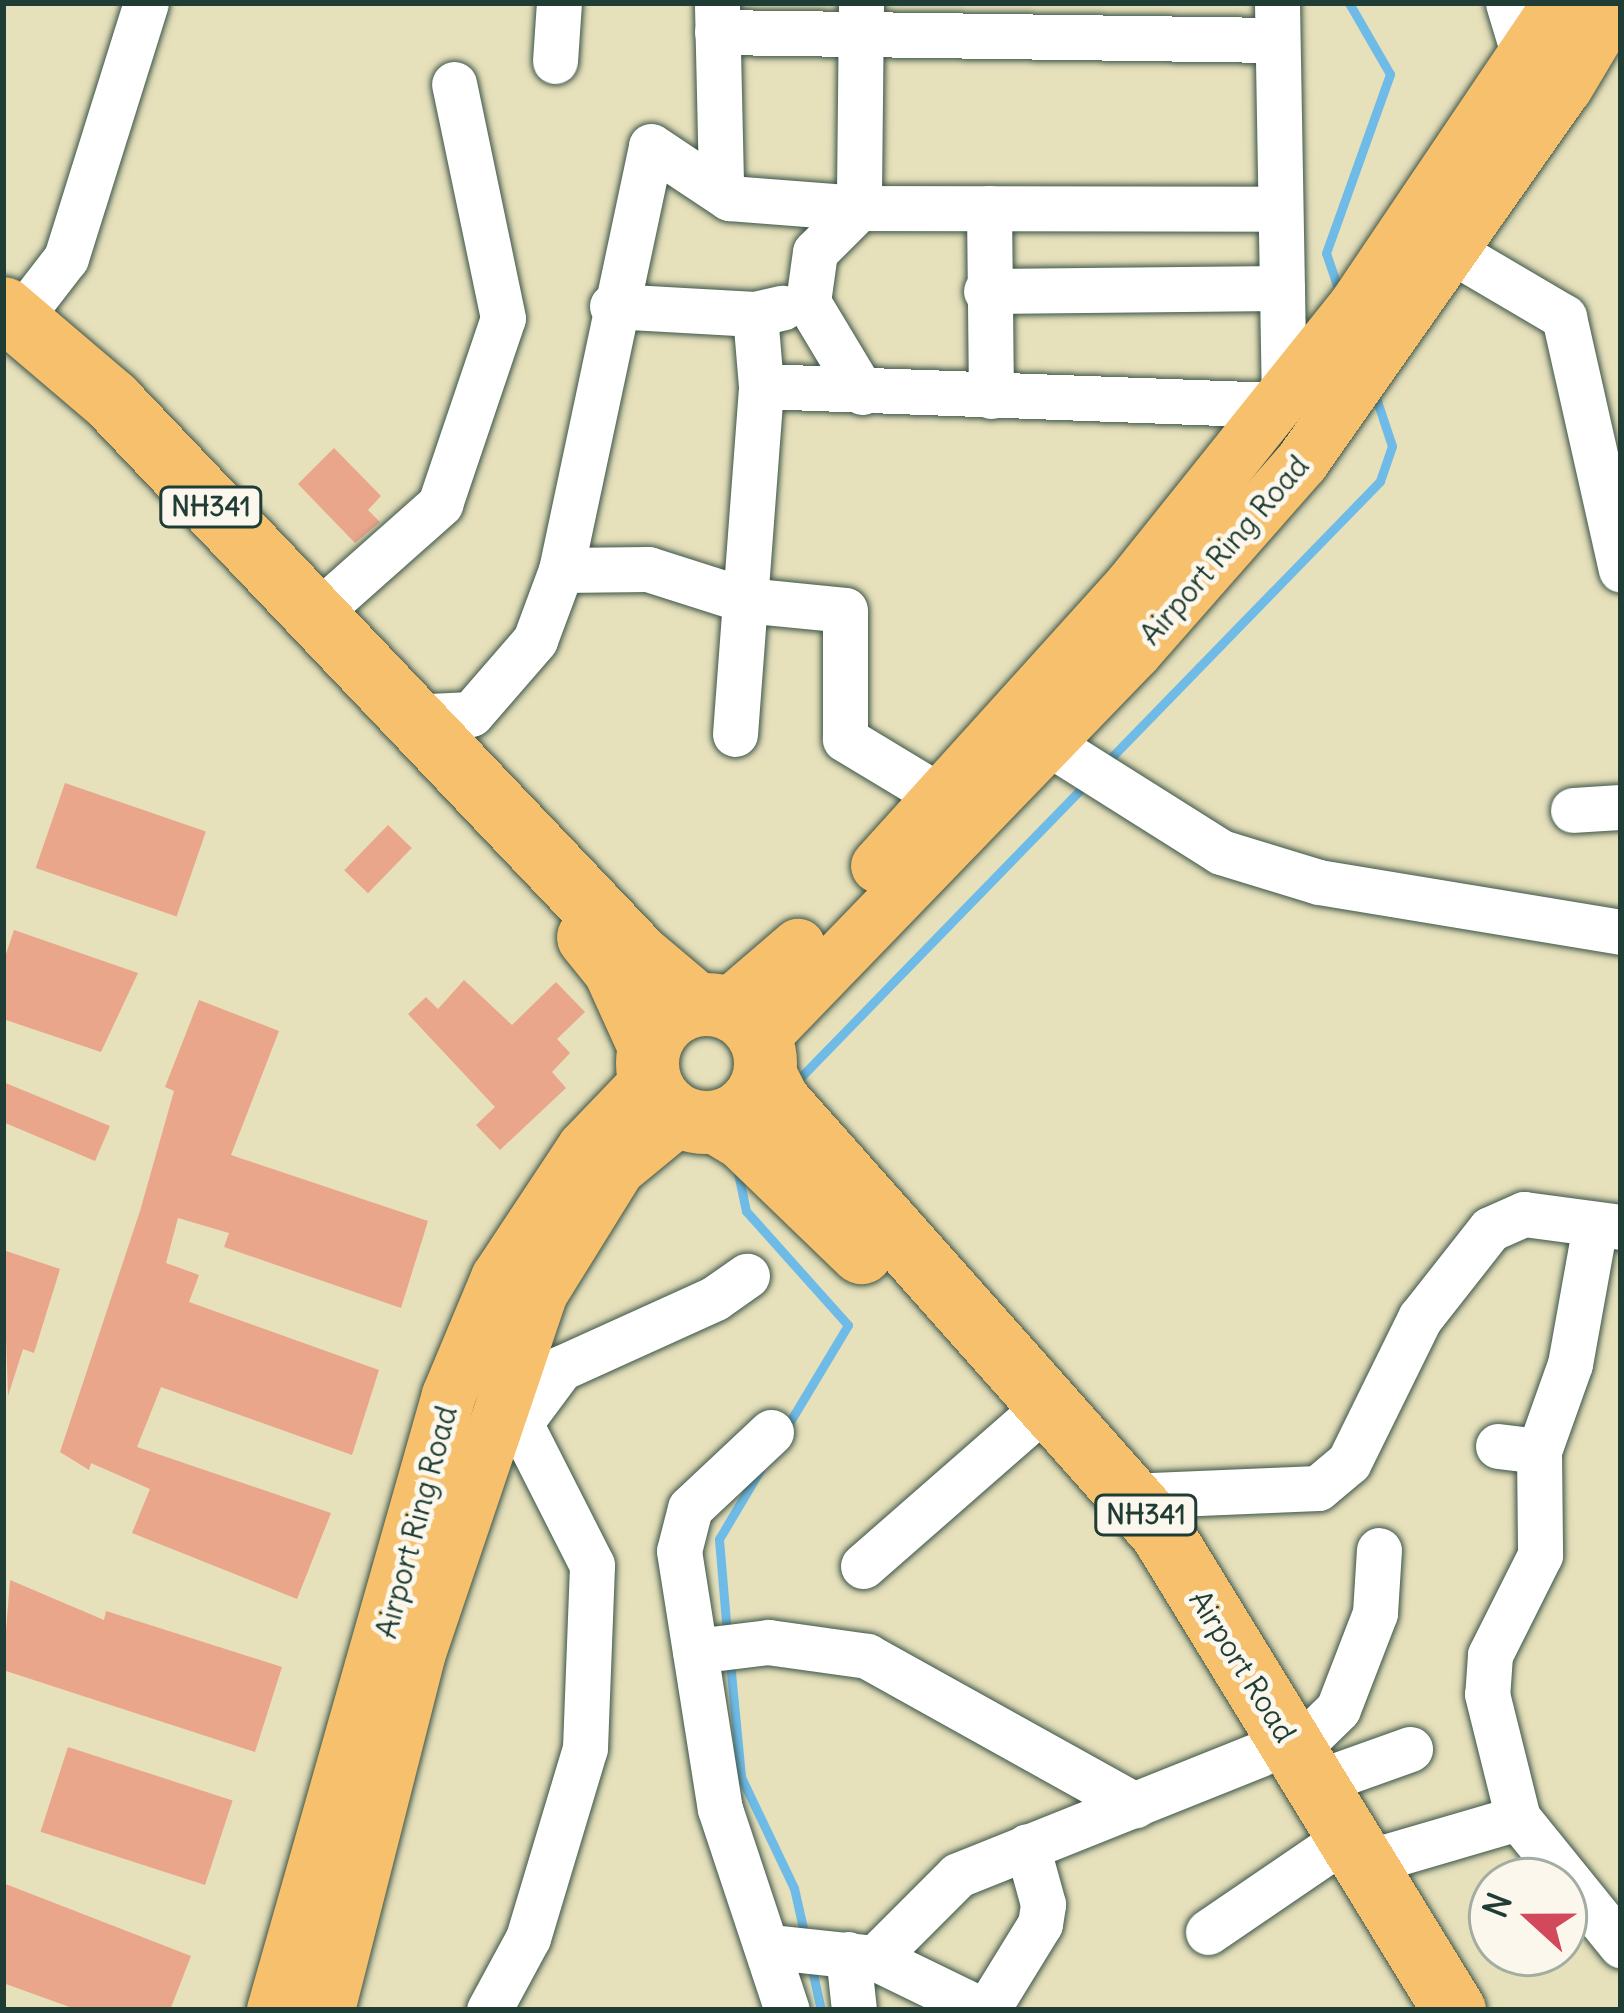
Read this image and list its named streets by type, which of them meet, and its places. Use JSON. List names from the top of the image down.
{
  "streets": {
    "highway": ["NH341", "Airport Road"],
    "main road": ["Airport Ring Road"]
  },
  "crossings": [
    ["NH341", "Airport Ring Road"],
    ["NH341", "Airport Road"],
    ["Airport Ring Road", "Airport Road"]
  ],
  "north": "left"
}
